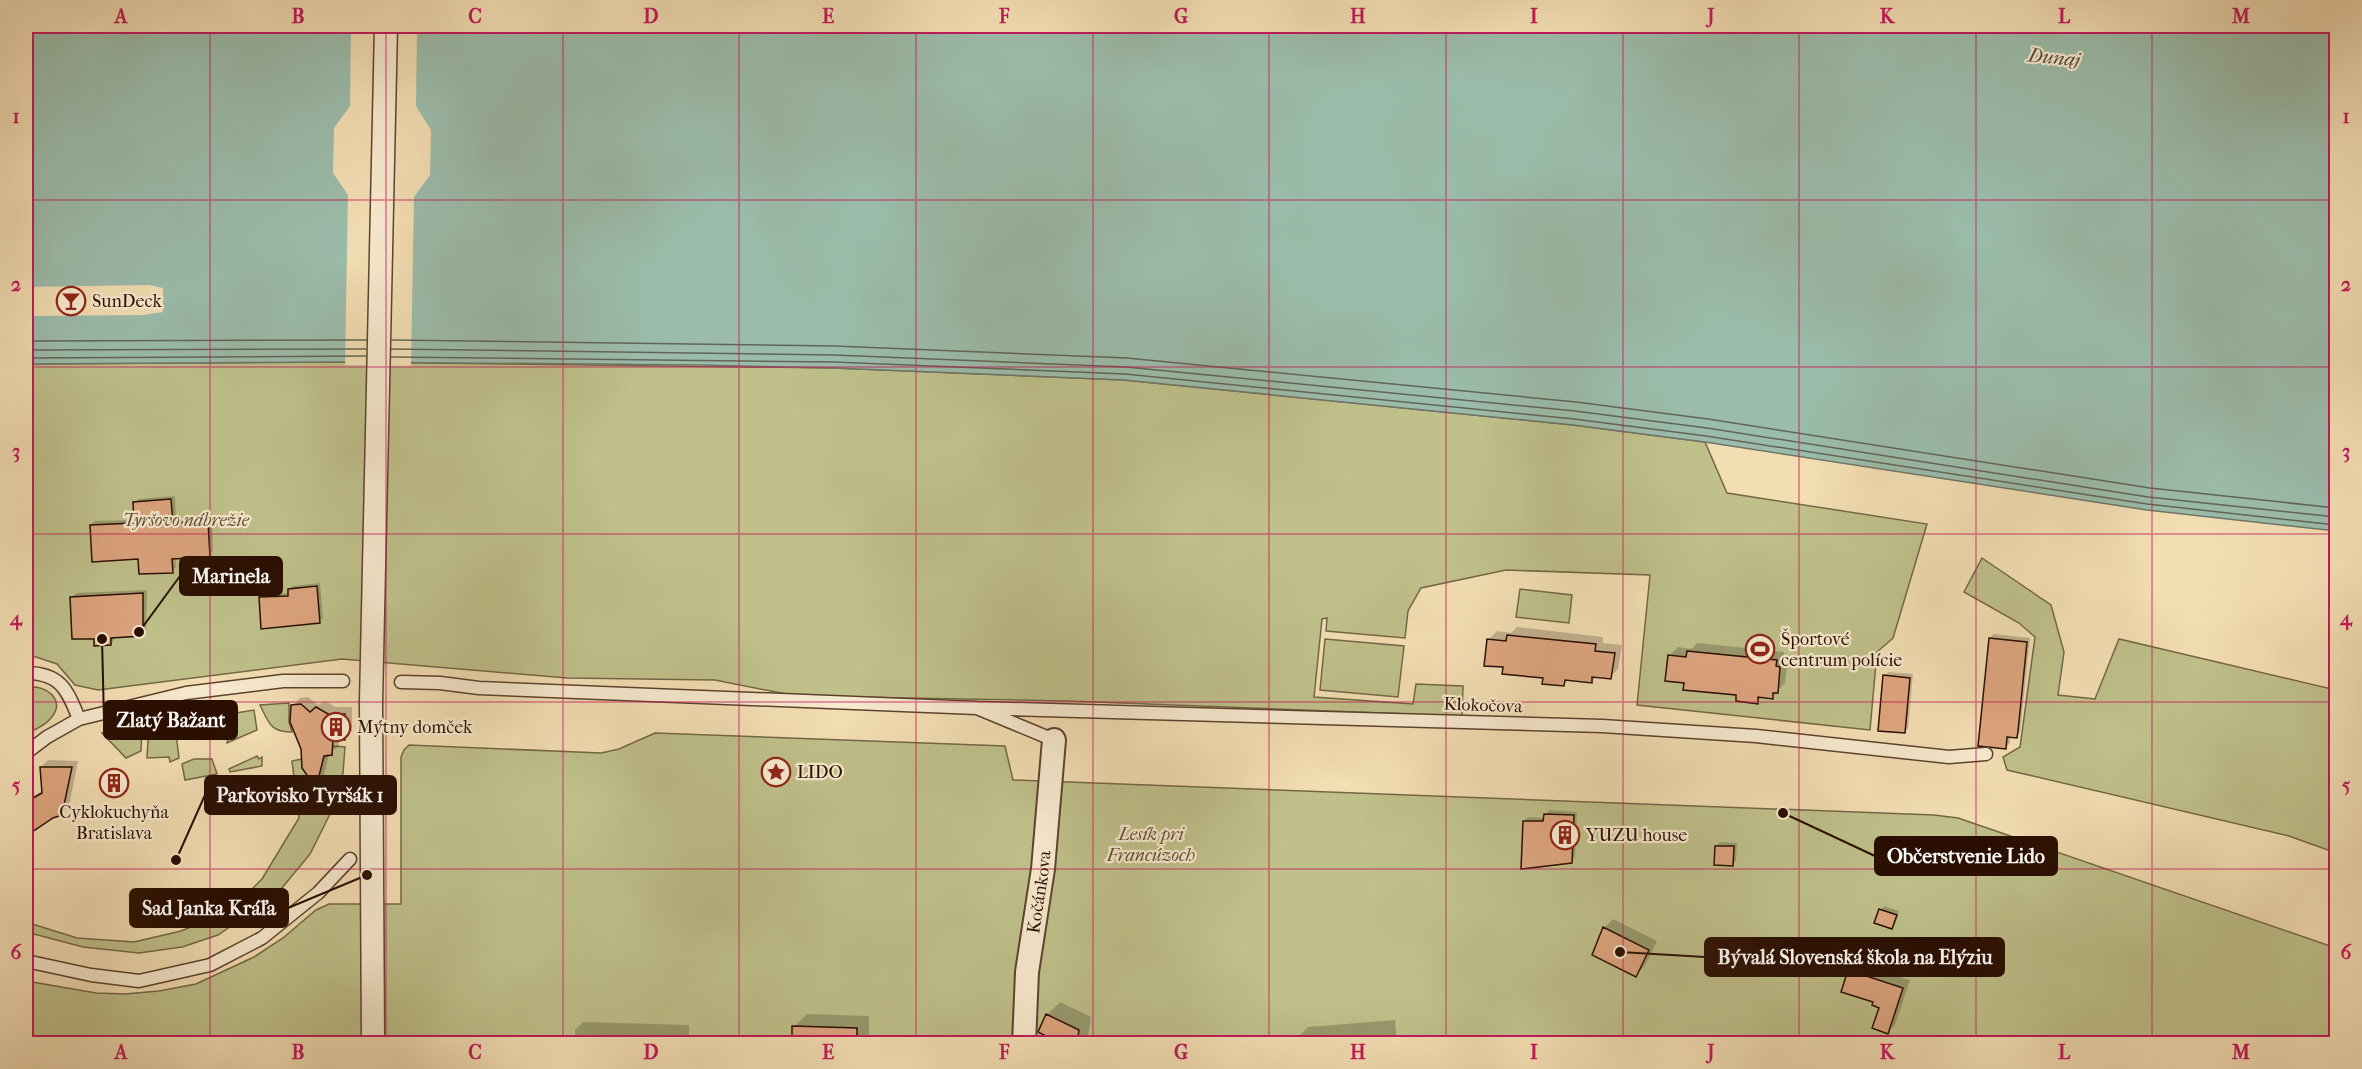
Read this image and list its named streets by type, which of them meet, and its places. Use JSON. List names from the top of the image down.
{
  "streets": {
    "street": ["Kočánkova"],
    "lane": ["Klokočova"]
  },
  "water": ["Dunaj"],
  "parks": ["Tyršovo nábrežie", "Lesík pri Francúzoch"],
  "places": {
    "bar": ["SunDeck"],
    "other": [
      "Marinela",
      "Zlatý Bažant",
      "Občerstvenie Lido",
      "Parkovisko Tyršák 1",
      "Sad Janka Kráľa",
      "Bývalá Slovenská škola na Elýziu"
    ],
    "sports": ["Športové centrum polície"],
    "building": ["Mýtny domček", "Cyklokuchyňa Bratislava", "YUZU house"],
    "place": ["LIDO"]
  },
  "grid": {
    "columns": [
      "A",
      "B",
      "C",
      "D",
      "E",
      "F",
      "G",
      "H",
      "I",
      "J",
      "K",
      "L",
      "M"
    ],
    "rows": [
      "1",
      "2",
      "3",
      "4",
      "5",
      "6"
    ]
  }
}
